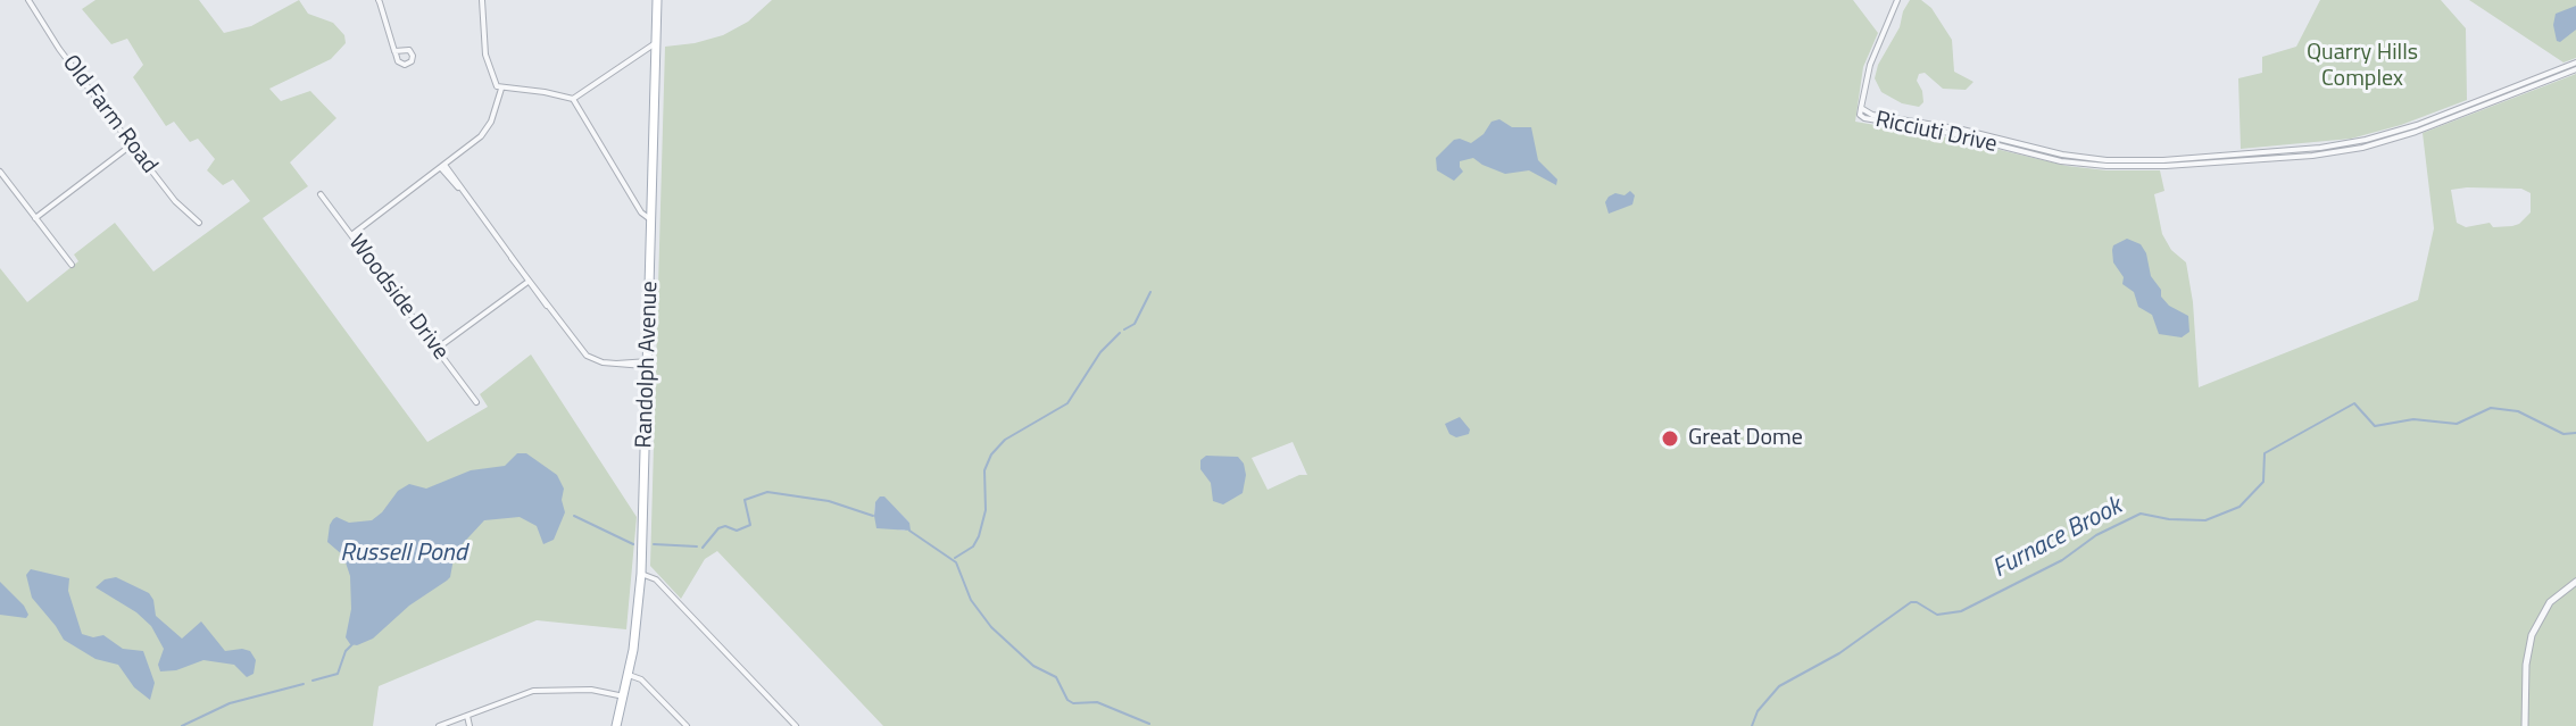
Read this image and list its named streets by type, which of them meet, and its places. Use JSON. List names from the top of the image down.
{
  "streets": {
    "main road": ["Randolph Avenue"],
    "street": ["Old Farm Road", "Ricciuti Drive", "Woodside Drive"]
  },
  "water": ["Furnace Brook", "Russell Pond"],
  "parks": ["Quarry Hills Complex"],
  "places": ["Great Dome"]
}
